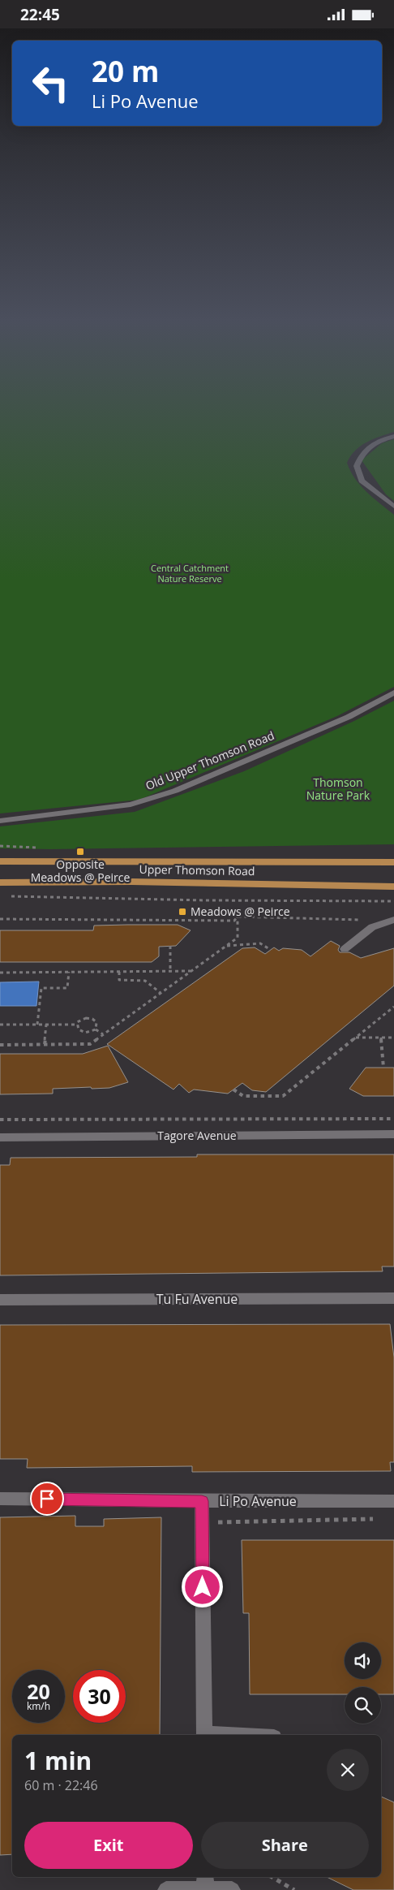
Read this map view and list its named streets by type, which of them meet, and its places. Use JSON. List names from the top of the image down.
{
  "streets": {
    "main road": ["Upper Thomson Road"],
    "street": [
      "Old Upper Thomson Road",
      "Tagore Avenue",
      "Tu Fu Avenue",
      "Li Po Avenue"
    ]
  },
  "parks": ["Central Catchment Nature Reserve", "Thomson Nature Park"],
  "places": {
    "transit": ["Opposite Meadows @ Peirce", "Meadows @ Peirce"]
  },
  "page": {
    "status": "22:45",
    "turn": ["20 m", "Li Po Avenue"],
    "speed": "20 km/h",
    "limit": "30",
    "heading": ["1 min", "60 m · 22:46"],
    "buttons": ["Exit", "Share"]
  }
}
